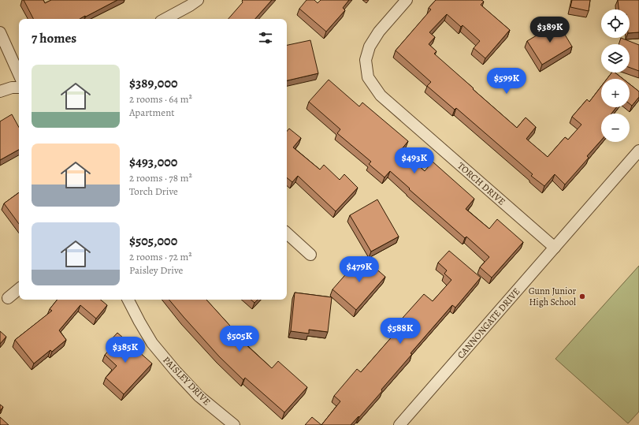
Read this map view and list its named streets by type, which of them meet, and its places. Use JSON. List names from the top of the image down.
{
  "streets": {
    "street": ["TORCH DRIVE", "CANNONGATE DRIVE", "PAISLEY DRIVE"]
  },
  "crossings": [
    ["TORCH DRIVE", "CANNONGATE DRIVE"]
  ],
  "places": ["Gunn Junior High School"],
  "page": {
    "map_buttons": ["+", "−"],
    "price": [
      "$389K",
      "$599K",
      "$493K",
      "$479K",
      "$588K",
      "$505K",
      "$385K"
    ],
    "heading": "7 homes",
    "list": [
      {
        "name": "$389,000",
        "note": "2 rooms · 64 m² · Apartment"
      },
      {
        "name": "$493,000",
        "note": "2 rooms · 78 m² · Torch Drive"
      },
      {
        "name": "$505,000",
        "note": "2 rooms · 72 m² · Paisley Drive"
      }
    ]
  }
}
